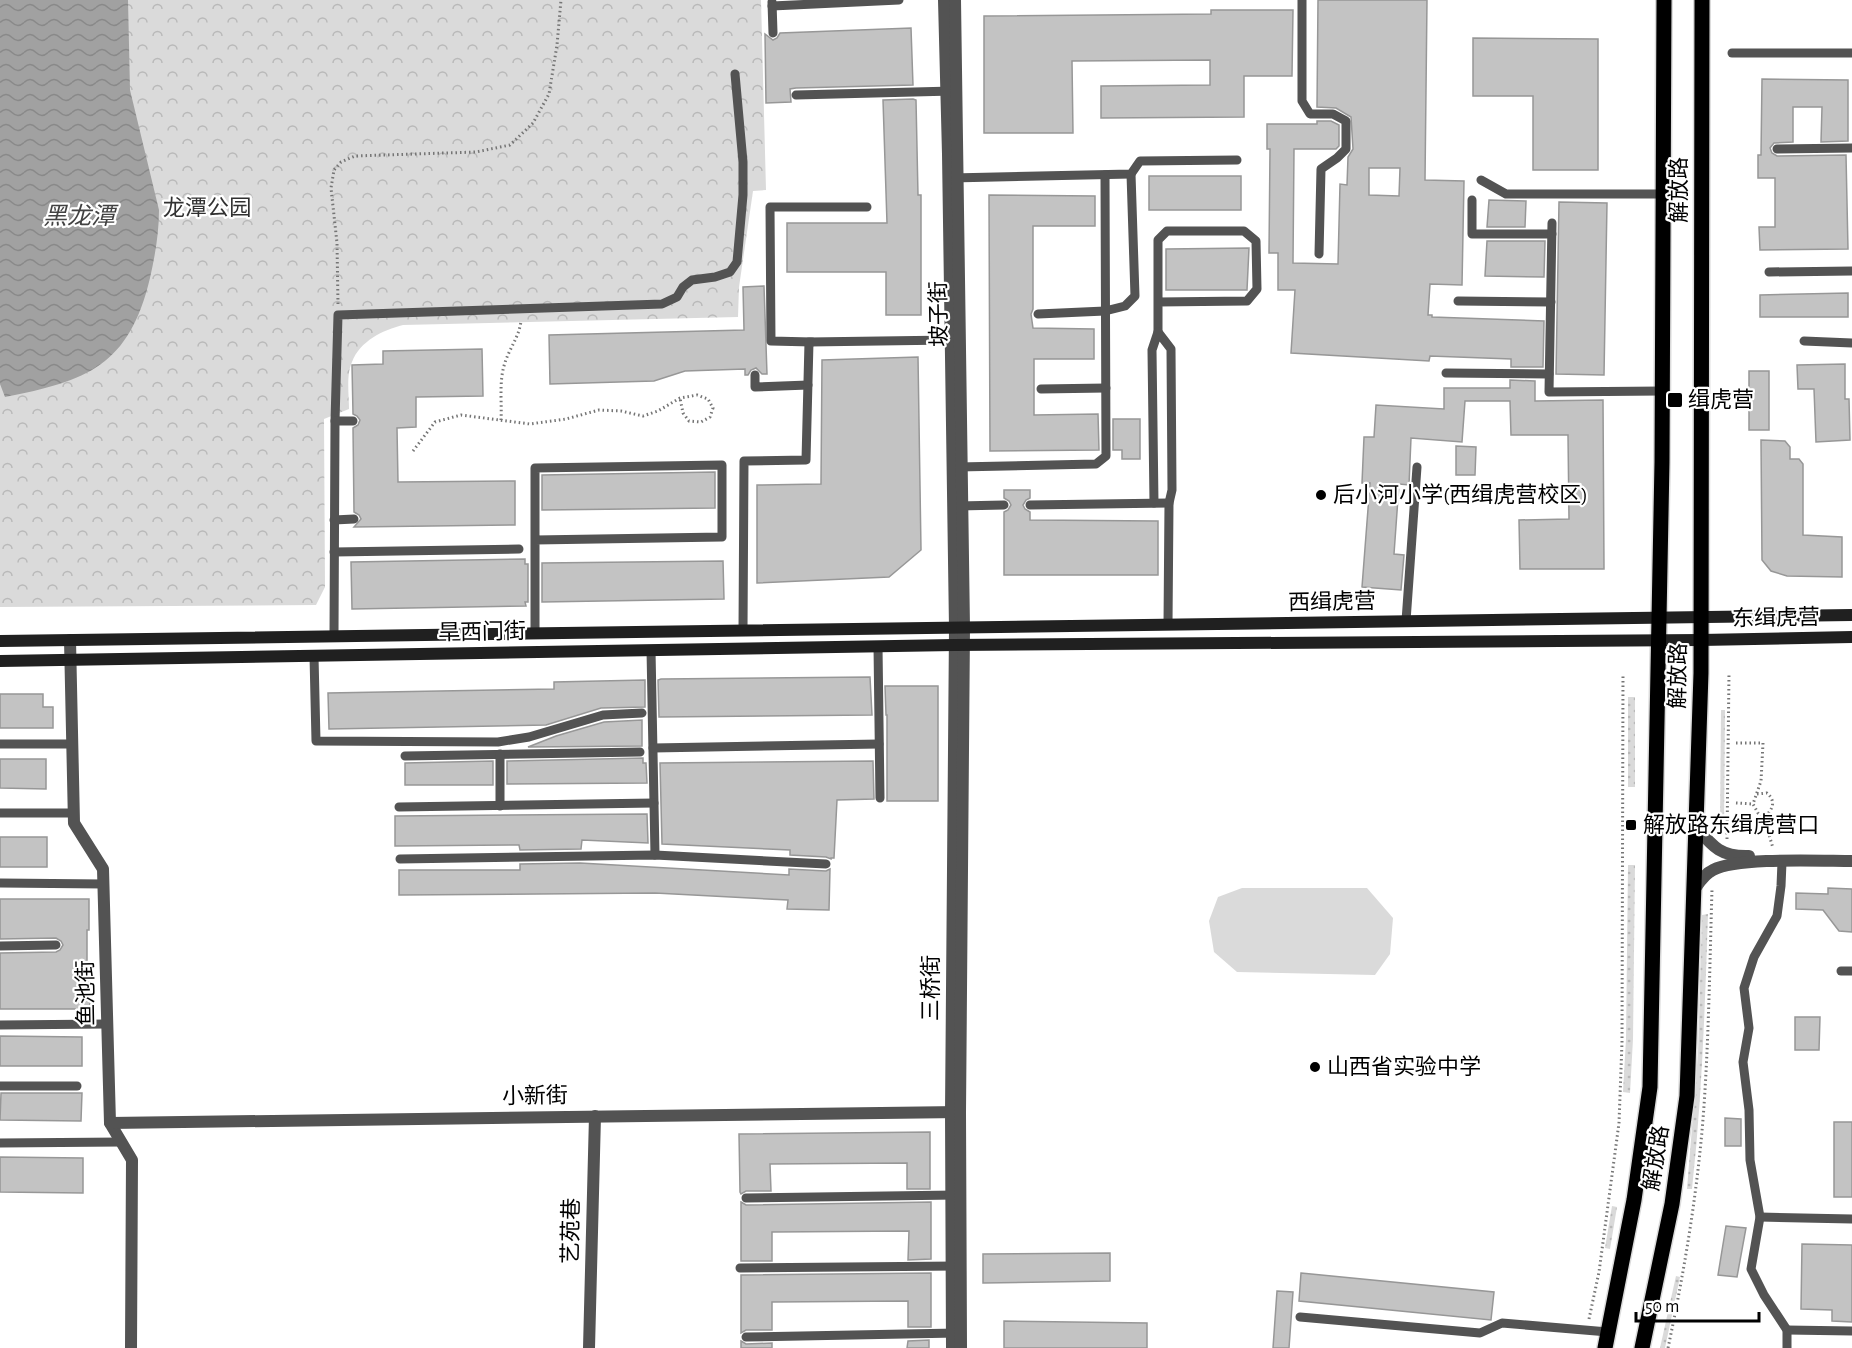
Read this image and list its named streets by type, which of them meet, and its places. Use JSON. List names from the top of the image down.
{
  "streets": {
    "main road": [
      "解放路",
      "西缉虎营",
      "东缉虎营",
      "旱西门街"
    ],
    "street": [
      "坡子街",
      "三桥街",
      "鱼池街",
      "小新街",
      "艺苑巷"
    ]
  },
  "crossings": [
    ["解放路", "西缉虎营"],
    ["解放路", "东缉虎营"],
    ["坡子街", "西缉虎营"],
    ["坡子街", "旱西门街"],
    ["坡子街", "三桥街"],
    ["西缉虎营", "东缉虎营"],
    ["西缉虎营", "旱西门街"],
    ["西缉虎营", "三桥街"],
    ["旱西门街", "三桥街"],
    ["旱西门街", "鱼池街"],
    ["三桥街", "小新街"],
    ["鱼池街", "小新街"],
    ["小新街", "艺苑巷"]
  ],
  "water": ["黑龙潭"],
  "parks": ["龙潭公园"],
  "places": {
    "transit": ["缉虎营", "解放路东缉虎营口"],
    "other": ["后小河小学(西缉虎营校区)", "山西省实验中学"]
  },
  "scale_bar": "50 m"
}
